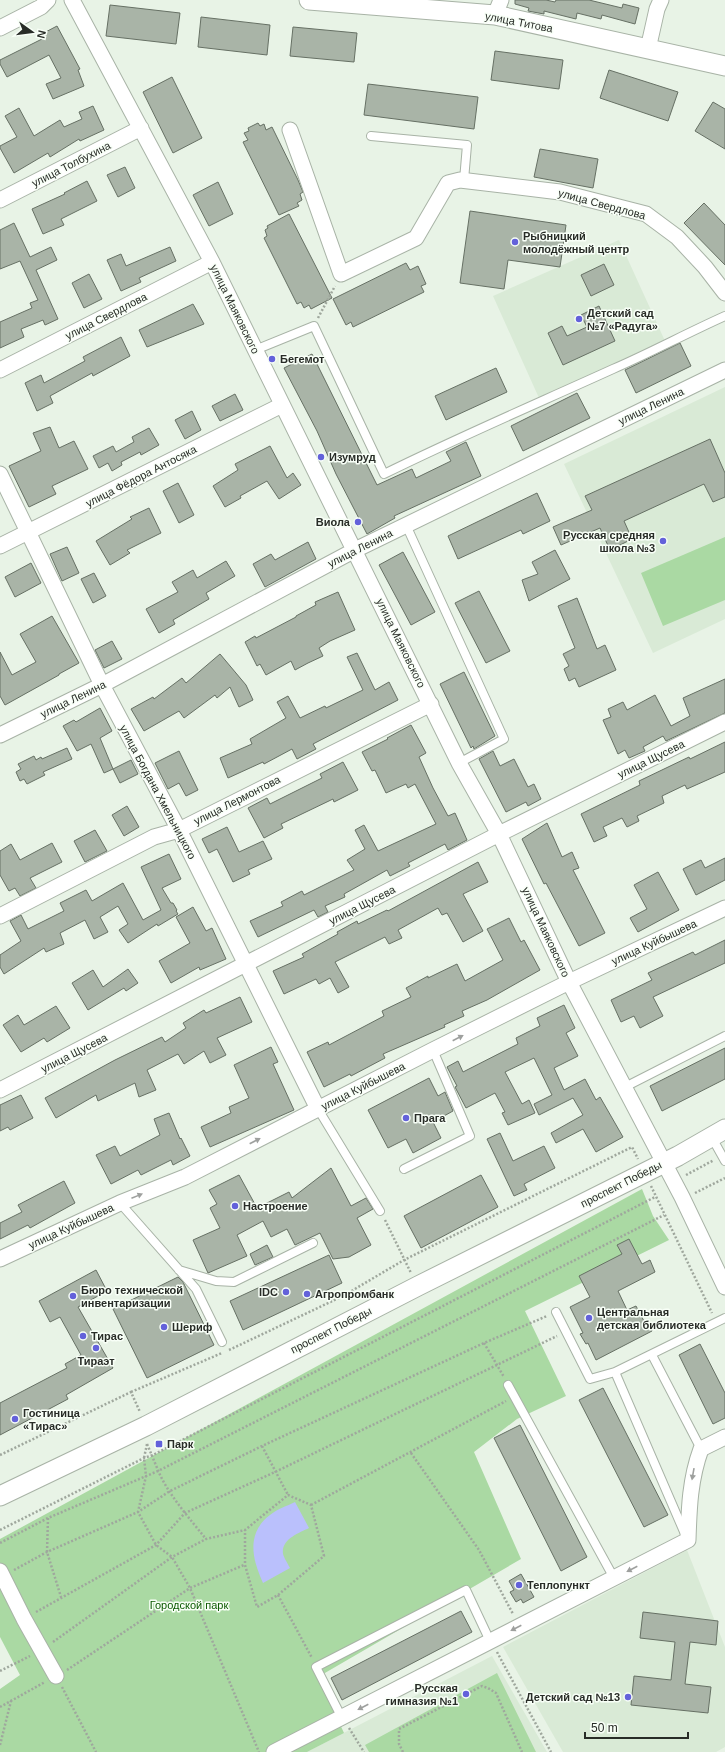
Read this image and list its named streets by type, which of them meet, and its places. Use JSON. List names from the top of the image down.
{
  "streets": {
    "street": [
      "улица Титова",
      "улица Толбухина",
      "улица Свердлова",
      "улица Маяковского",
      "улица Ленина",
      "улица Фёдора Антосяка",
      "улица Щусева",
      "улица Богдана Хмельницкого",
      "улица Лермонтова",
      "улица Куйбышева",
      "проспект Победы"
    ]
  },
  "crossings": [
    ["улица Толбухина", "улица Маяковского"],
    ["улица Свердлова", "улица Маяковского"],
    ["улица Маяковского", "улица Ленина"],
    ["улица Маяковского", "улица Фёдора Антосяка"],
    ["улица Маяковского", "улица Щусева"],
    ["улица Маяковского", "улица Лермонтова"],
    ["улица Маяковского", "улица Куйбышева"],
    ["улица Маяковского", "проспект Победы"],
    ["улица Ленина", "улица Богдана Хмельницкого"],
    ["улица Фёдора Антосяка", "улица Богдана Хмельницкого"],
    ["улица Щусева", "улица Богдана Хмельницкого"],
    ["улица Богдана Хмельницкого", "улица Лермонтова"],
    ["улица Богдана Хмельницкого", "улица Куйбышева"]
  ],
  "one_way": ["улица Куйбышева"],
  "parks": ["Городской парк"],
  "places": {
    "other": [
      "Рыбницкий молодёжный центр",
      "Детский сад №7 «Радуга»",
      "Бегемот",
      "Изумруд",
      "Виола",
      "Русская средняя школа №3",
      "Прага",
      "Настроение",
      "IDC",
      "Агропромбанк",
      "Бюро технической инвентаризации",
      "Центральная детская библиотека",
      "Шериф",
      "Тирас",
      "Тираэт",
      "Гостиница «Тирас»",
      "Теплопункт",
      "Русская гимназия №1",
      "Детский сад №13"
    ],
    "transit": ["Парк"]
  },
  "scale_bar": "50 m",
  "north": "right"
}
